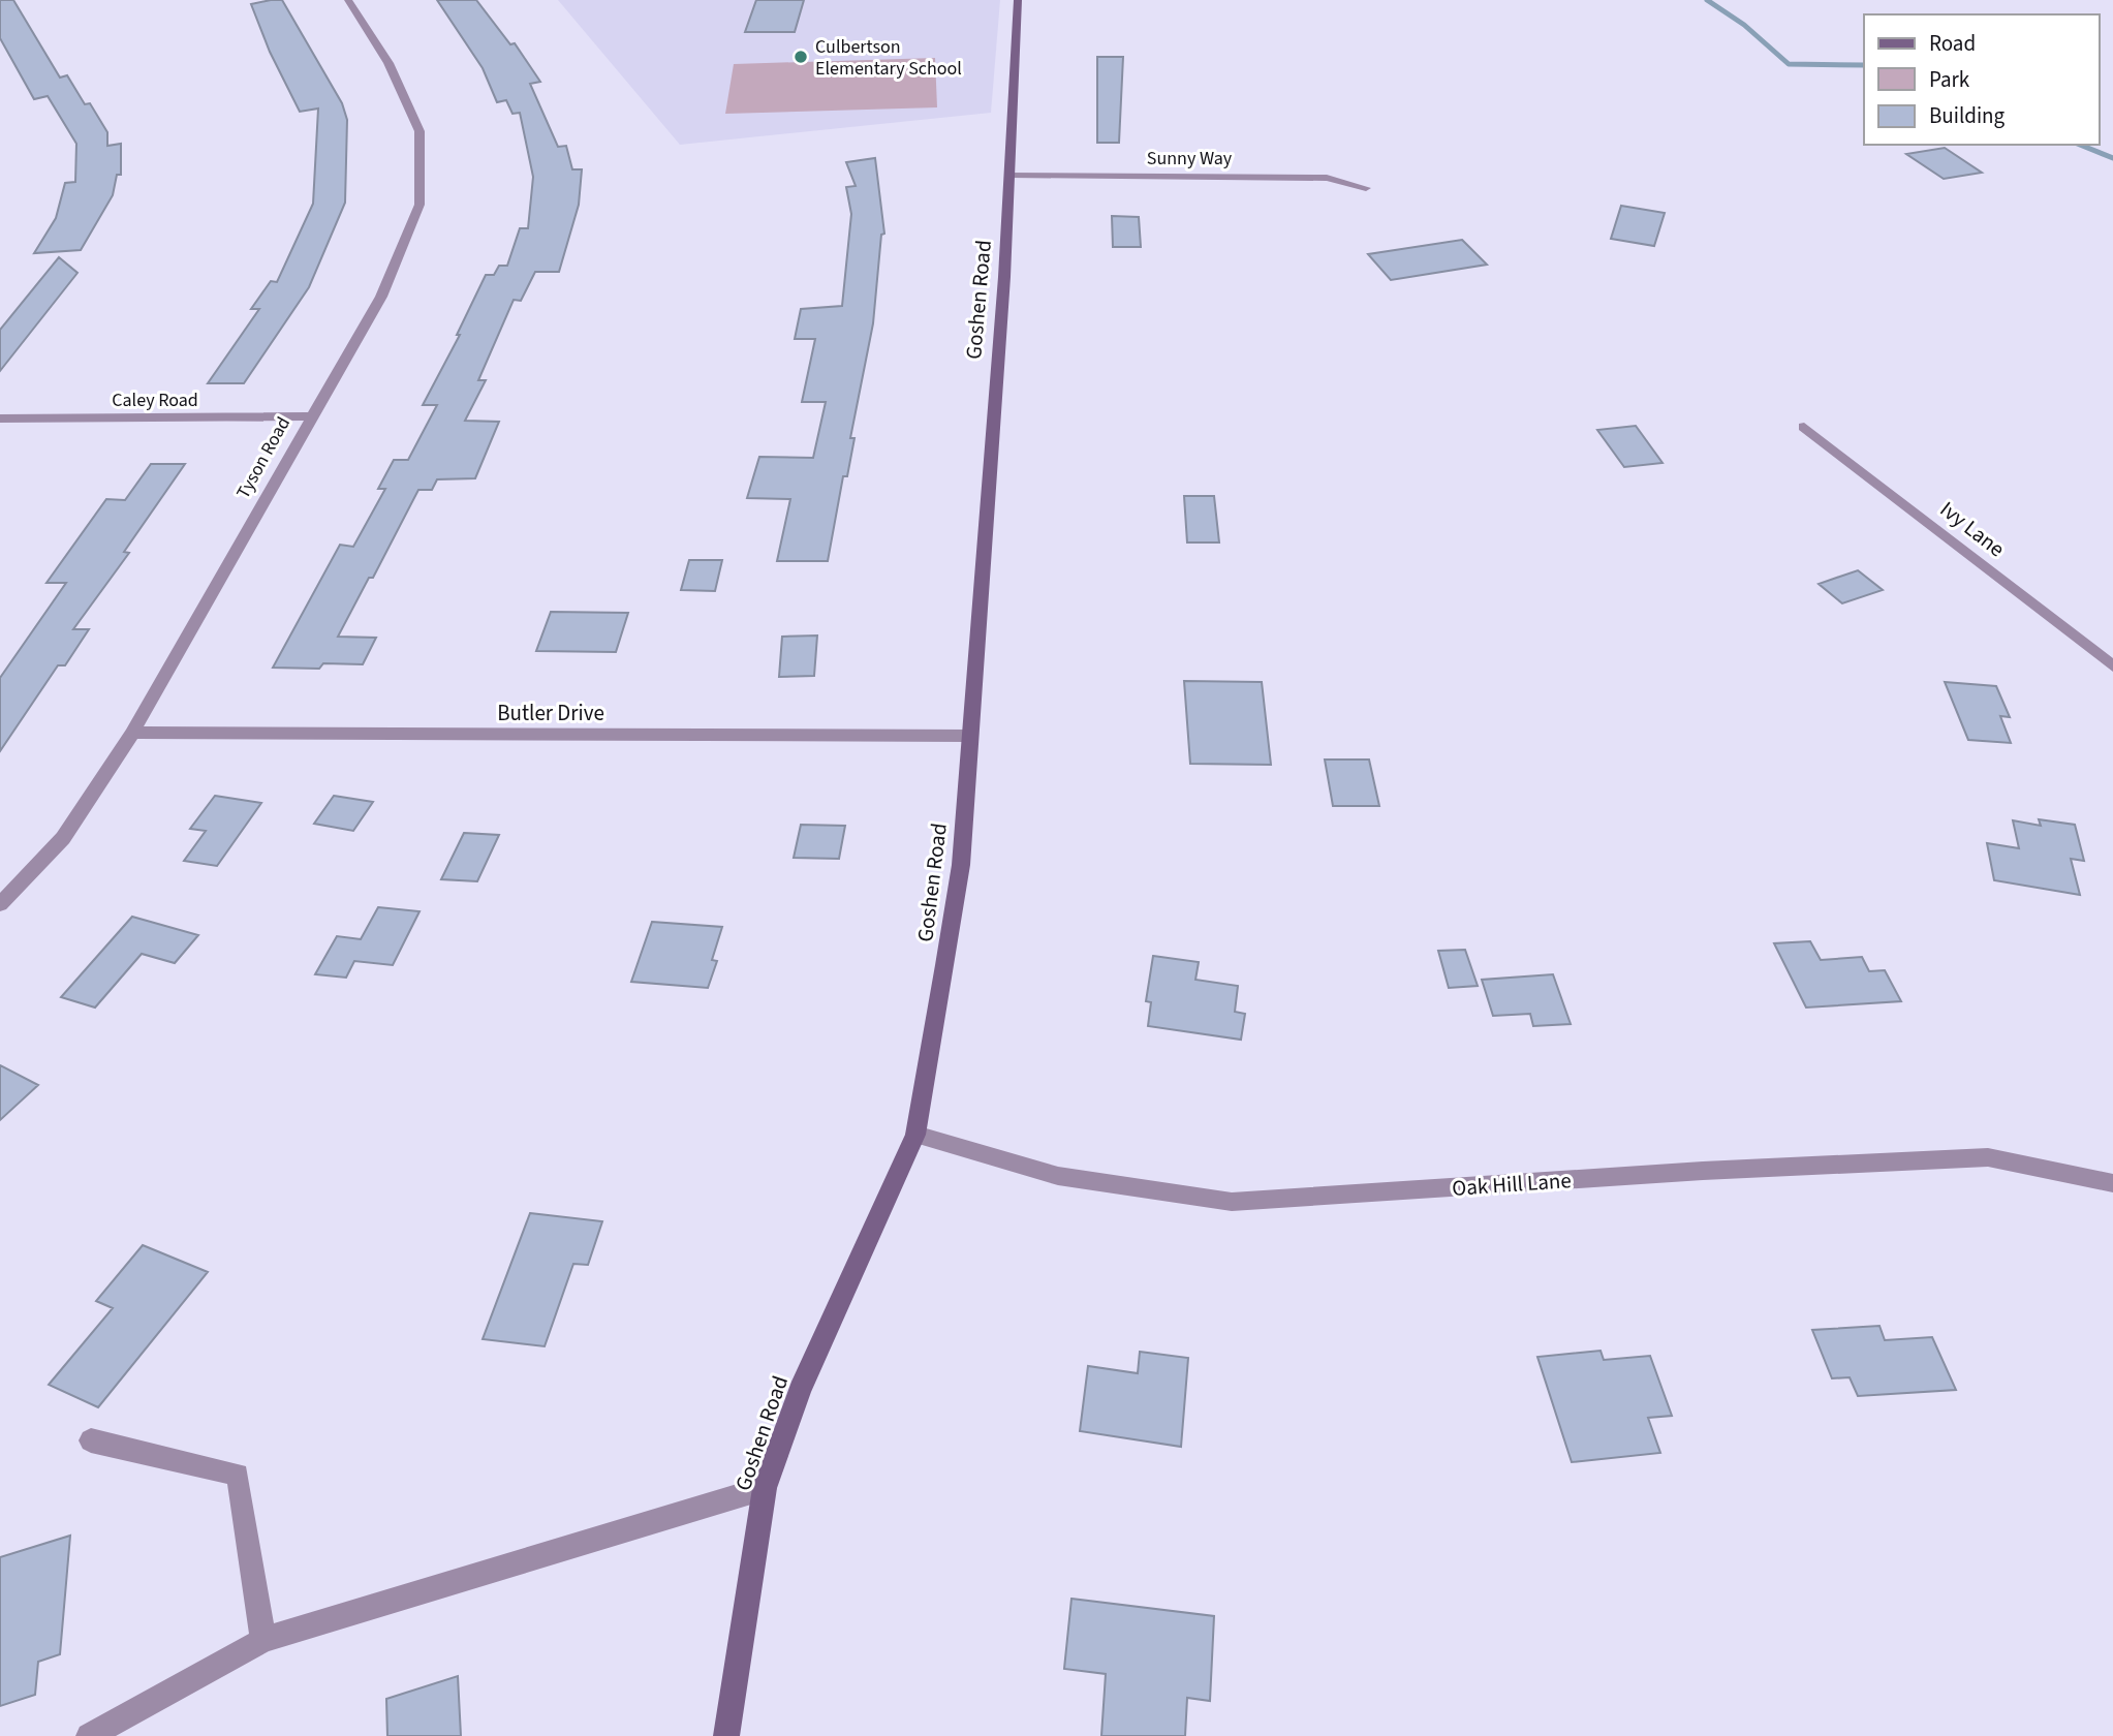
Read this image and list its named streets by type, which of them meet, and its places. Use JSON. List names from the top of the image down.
{
  "streets": {
    "street": [
      "Sunny Way",
      "Goshen Road",
      "Caley Road",
      "Tyson Road",
      "Ivy Lane",
      "Butler Drive",
      "Oak Hill Lane"
    ]
  },
  "crossings": [
    ["Sunny Way", "Goshen Road"],
    ["Goshen Road", "Butler Drive"],
    ["Goshen Road", "Oak Hill Lane"],
    ["Caley Road", "Tyson Road"],
    ["Tyson Road", "Butler Drive"]
  ],
  "places": ["Culbertson Elementary School"],
  "legend": ["Road", "Park", "Building"]
}
